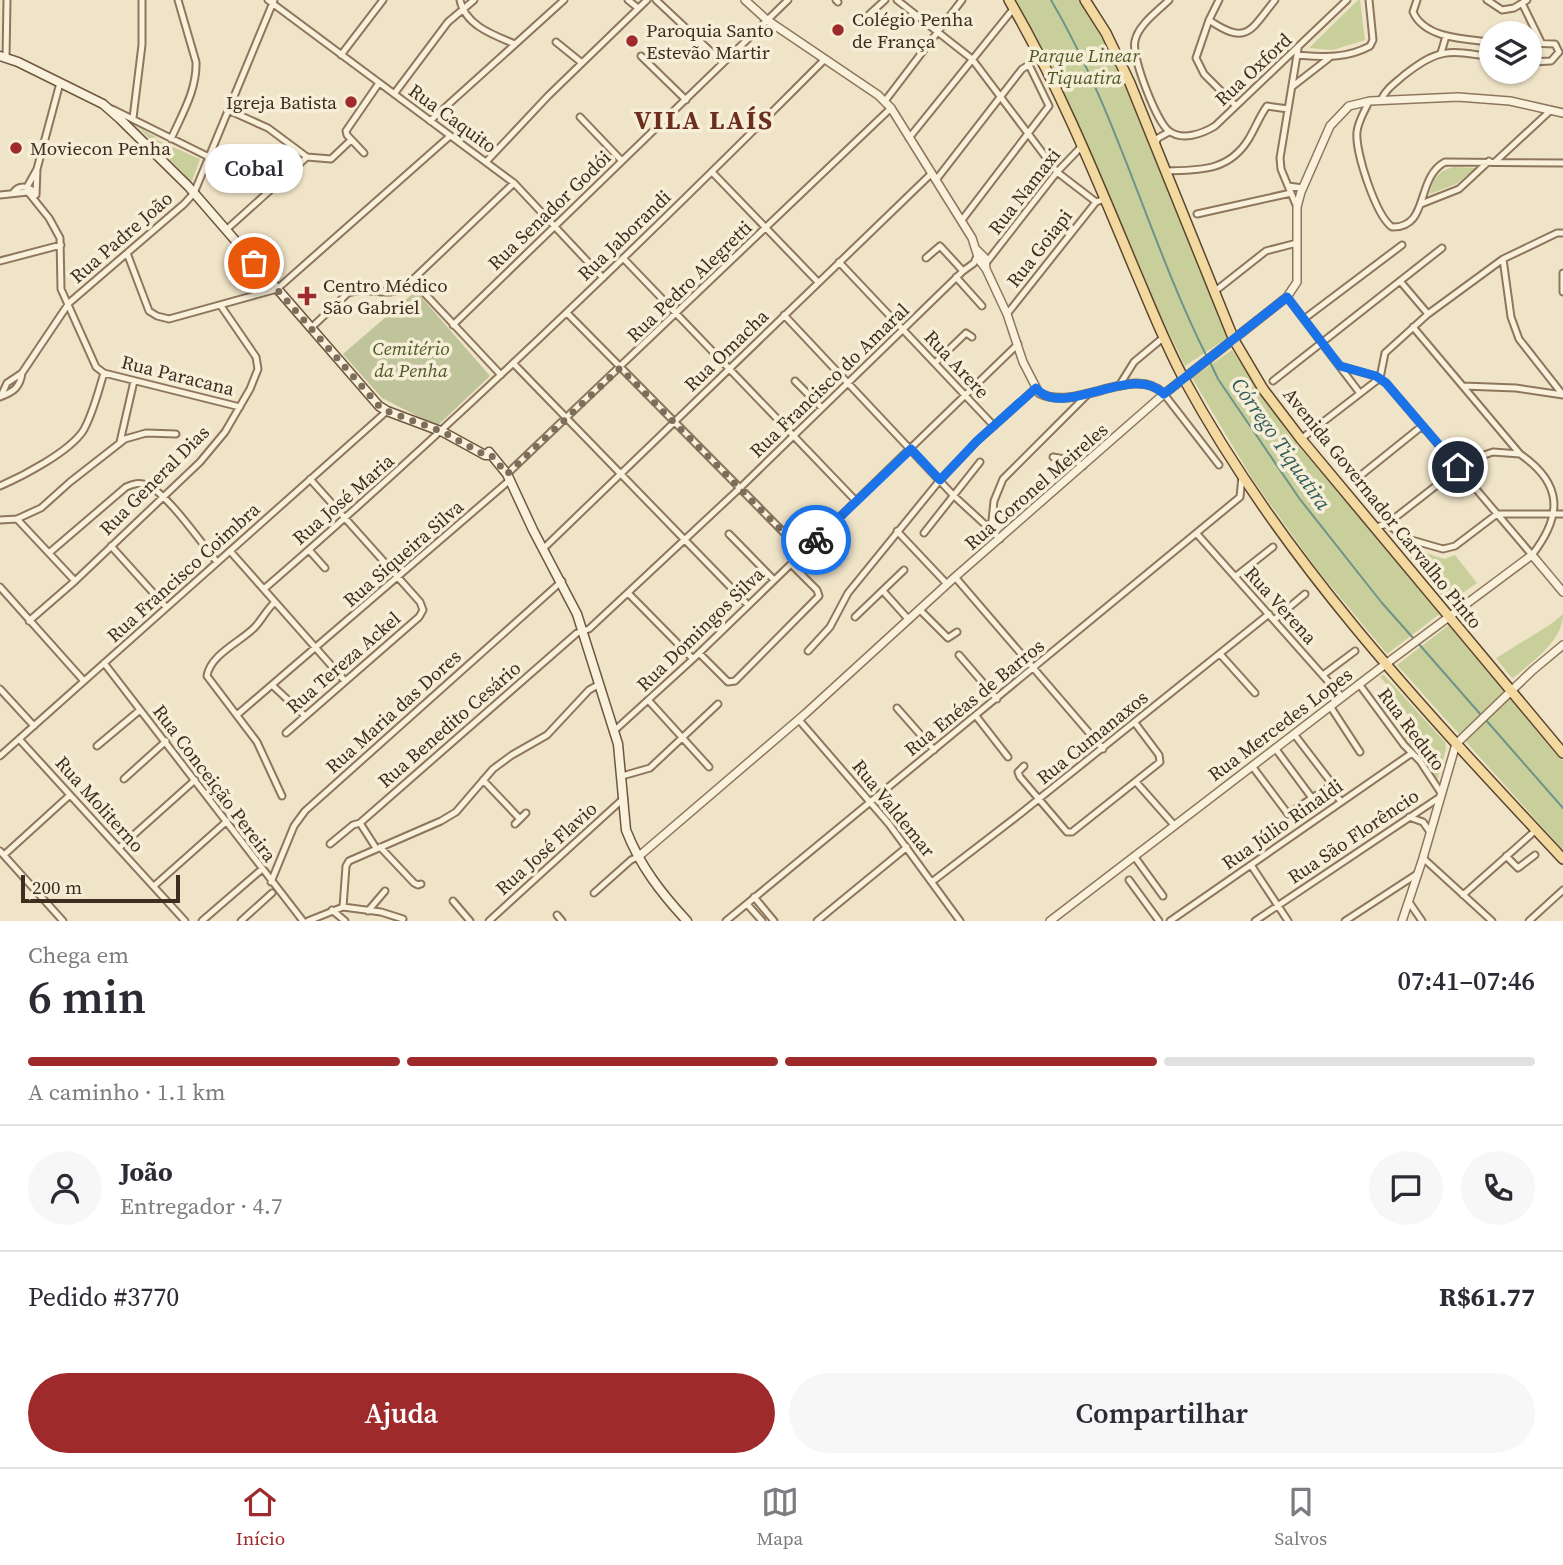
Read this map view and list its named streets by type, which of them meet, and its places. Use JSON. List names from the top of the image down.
{
  "streets": {
    "main road": ["Avenida Governador Carvalho Pinto"],
    "street": [
      "Rua Oxford",
      "Rua Caquito",
      "Rua Namaxi",
      "Rua Senador Godói",
      "Rua Jaborandi",
      "Rua Padre João",
      "Rua Goiapi",
      "Rua Pedro Alegretti",
      "Rua Omacha",
      "Rua Arere",
      "Rua Paracana",
      "Rua Francisco do Amaral",
      "Rua General Dias",
      "Rua Coronel Meireles",
      "Rua José Maria",
      "Rua Siqueira Silva",
      "Rua Francisco Coimbra",
      "Rua Verena",
      "Rua Domingos Silva",
      "Rua Tereza Ackel",
      "Rua Enéas de Barros",
      "Rua Maria das Dores",
      "Rua Benedito Cesário",
      "Rua Mercedes Lopes",
      "Rua Reduto",
      "Rua Cumanaxos",
      "Rua Conceição Pereira",
      "Rua Moliterno",
      "Rua Valdemar",
      "Rua Júlio Rinaldi",
      "Rua São Florêncio",
      "Rua José Flavio"
    ]
  },
  "crossings": [
    ["Rua Caquito", "Rua Senador Godói"],
    ["Rua Caquito", "Rua Jaborandi"],
    ["Rua Caquito", "Rua Padre João"],
    ["Rua Namaxi", "Rua Francisco do Amaral"],
    ["Rua Jaborandi", "Rua José Maria"],
    ["Rua Padre João", "Rua Paracana"],
    ["Rua Pedro Alegretti", "Rua Siqueira Silva"],
    ["Rua Omacha", "Rua Arere"],
    ["Rua Arere", "Rua Francisco do Amaral"],
    ["Rua Arere", "Rua Domingos Silva"],
    ["Rua Paracana", "Rua General Dias"],
    ["Rua Francisco do Amaral", "Rua Benedito Cesário"],
    ["Rua Coronel Meireles", "Avenida Governador Carvalho Pinto"],
    ["Rua Coronel Meireles", "Rua Valdemar"],
    ["Avenida Governador Carvalho Pinto", "Rua Mercedes Lopes"],
    ["Avenida Governador Carvalho Pinto", "Rua São Florêncio"],
    ["Rua Siqueira Silva", "Rua Tereza Ackel"],
    ["Rua Francisco Coimbra", "Rua Conceição Pereira"],
    ["Rua Francisco Coimbra", "Rua Moliterno"],
    ["Rua Verena", "Rua Enéas de Barros"],
    ["Rua Verena", "Rua Mercedes Lopes"],
    ["Rua Verena", "Rua Cumanaxos"],
    ["Rua Enéas de Barros", "Rua Valdemar"],
    ["Rua Maria das Dores", "Rua Conceição Pereira"],
    ["Rua Mercedes Lopes", "Rua Reduto"],
    ["Rua Reduto", "Rua Júlio Rinaldi"],
    ["Rua Reduto", "Rua São Florêncio"],
    ["Rua Cumanaxos", "Rua Valdemar"]
  ],
  "districts": ["VILA LAÍS"],
  "water": ["Córrego Tiquatira"],
  "parks": ["Parque Linear Tiquatira", "Cemitério da Penha"],
  "places": {
    "other": [
      "Colégio Penha de França",
      "Paroquia Santo Estevão Martir",
      "Igreja Batista",
      "Moviecon Penha",
      "Cobal"
    ],
    "health": ["Centro Médico São Gabriel"]
  },
  "scale_bar": "200 m",
  "page": {
    "bubble": "Cobal",
    "scale": "200 m",
    "heading": ["6 min", "Chega em", "07:41–07:46"],
    "panel": [
      "João",
      "Entregador · 4.7",
      "Pedido #3770",
      "R$61.77"
    ],
    "bar": "A caminho · 1.1 km",
    "buttons": ["Ajuda", "Compartilhar"],
    "tabs": ["Início", "Mapa", "Salvos"]
  }
}
